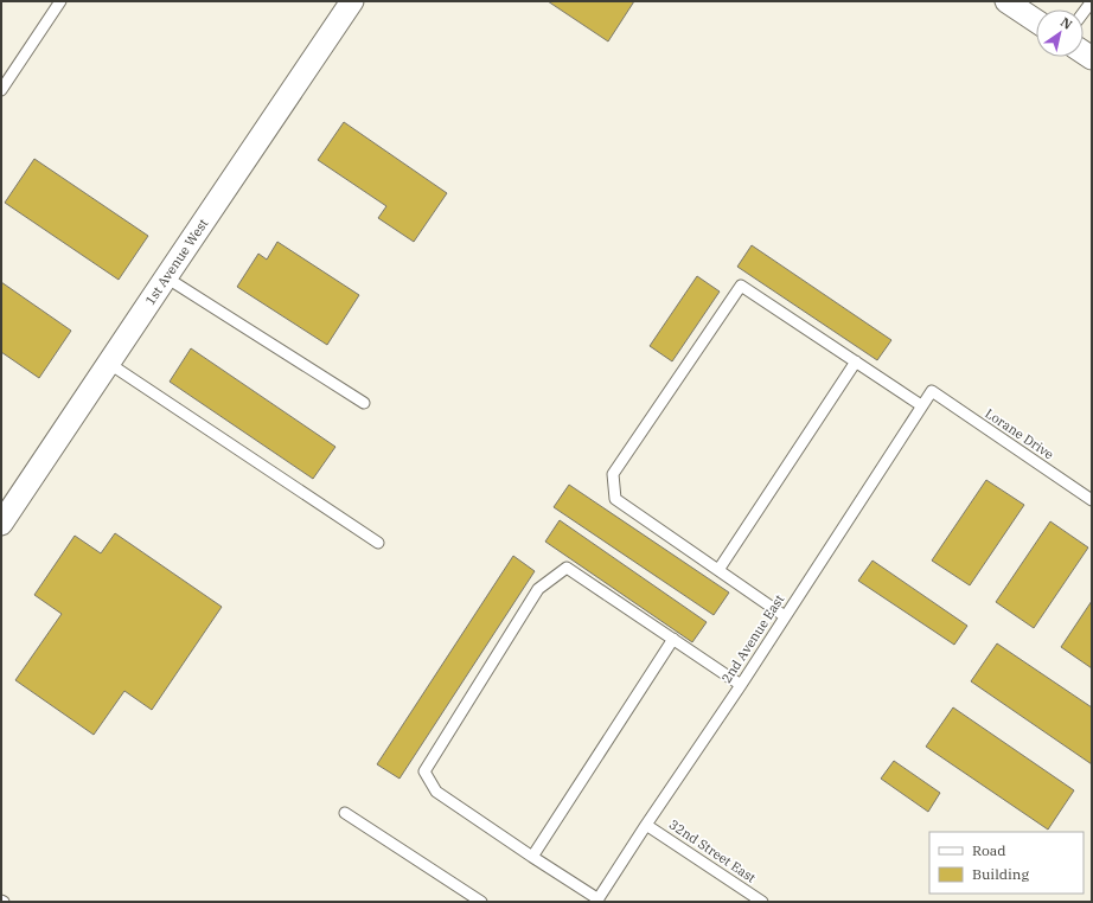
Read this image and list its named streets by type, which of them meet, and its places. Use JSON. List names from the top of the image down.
{
  "streets": {
    "street": ["1st Avenue West"],
    "lane": ["Lorane Drive", "2nd Avenue East", "32nd Street East"]
  },
  "crossings": [
    ["Lorane Drive", "2nd Avenue East"],
    ["2nd Avenue East", "32nd Street East"]
  ],
  "legend": ["Road", "Building"],
  "north": "top right"
}
